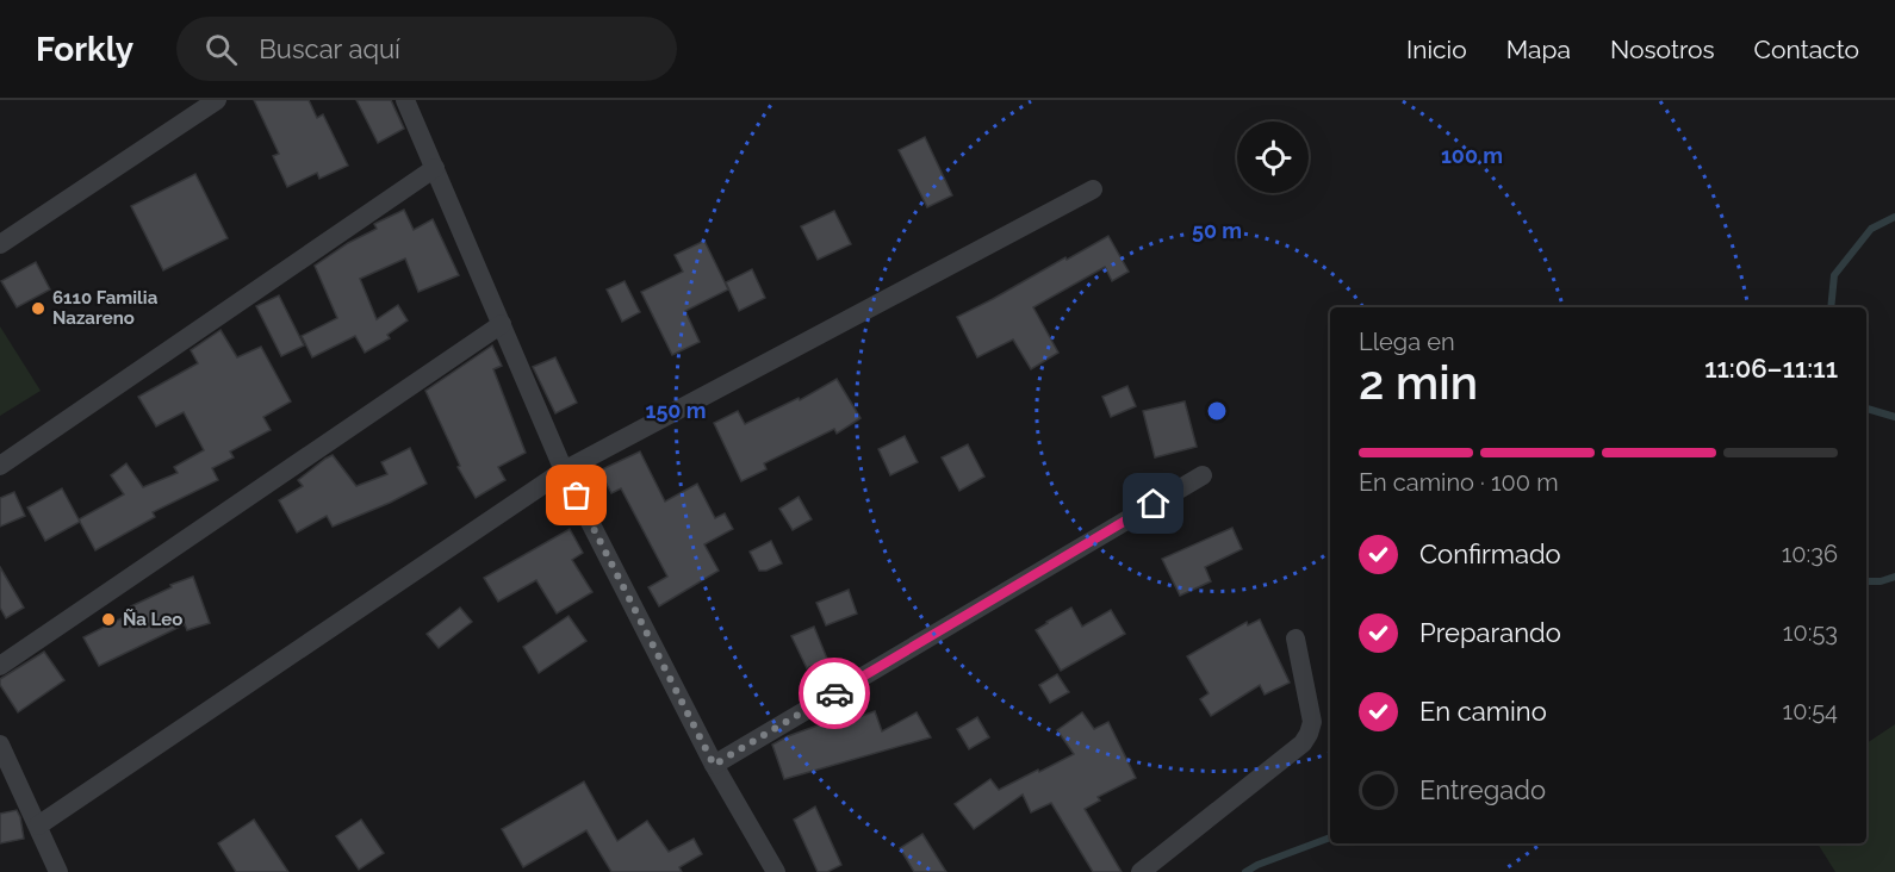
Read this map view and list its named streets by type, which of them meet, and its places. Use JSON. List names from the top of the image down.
{
  "places": ["6110 Familia Nazareno", "Ña Leo"],
  "page": {
    "header": "Forkly",
    "search": "Buscar aquí",
    "nav": [
      "Inicio",
      "Mapa",
      "Nosotros",
      "Contacto"
    ],
    "heading": ["2 min", "Llega en", "11:06–11:11"],
    "bar": "En camino · 100 m",
    "list": [
      ["Confirmado", "10:36"],
      ["Preparando", "10:53"],
      ["En camino", "10:54"],
      "Entregado"
    ]
  },
  "rings": ["100 m", "50 m", "150 m"]
}
